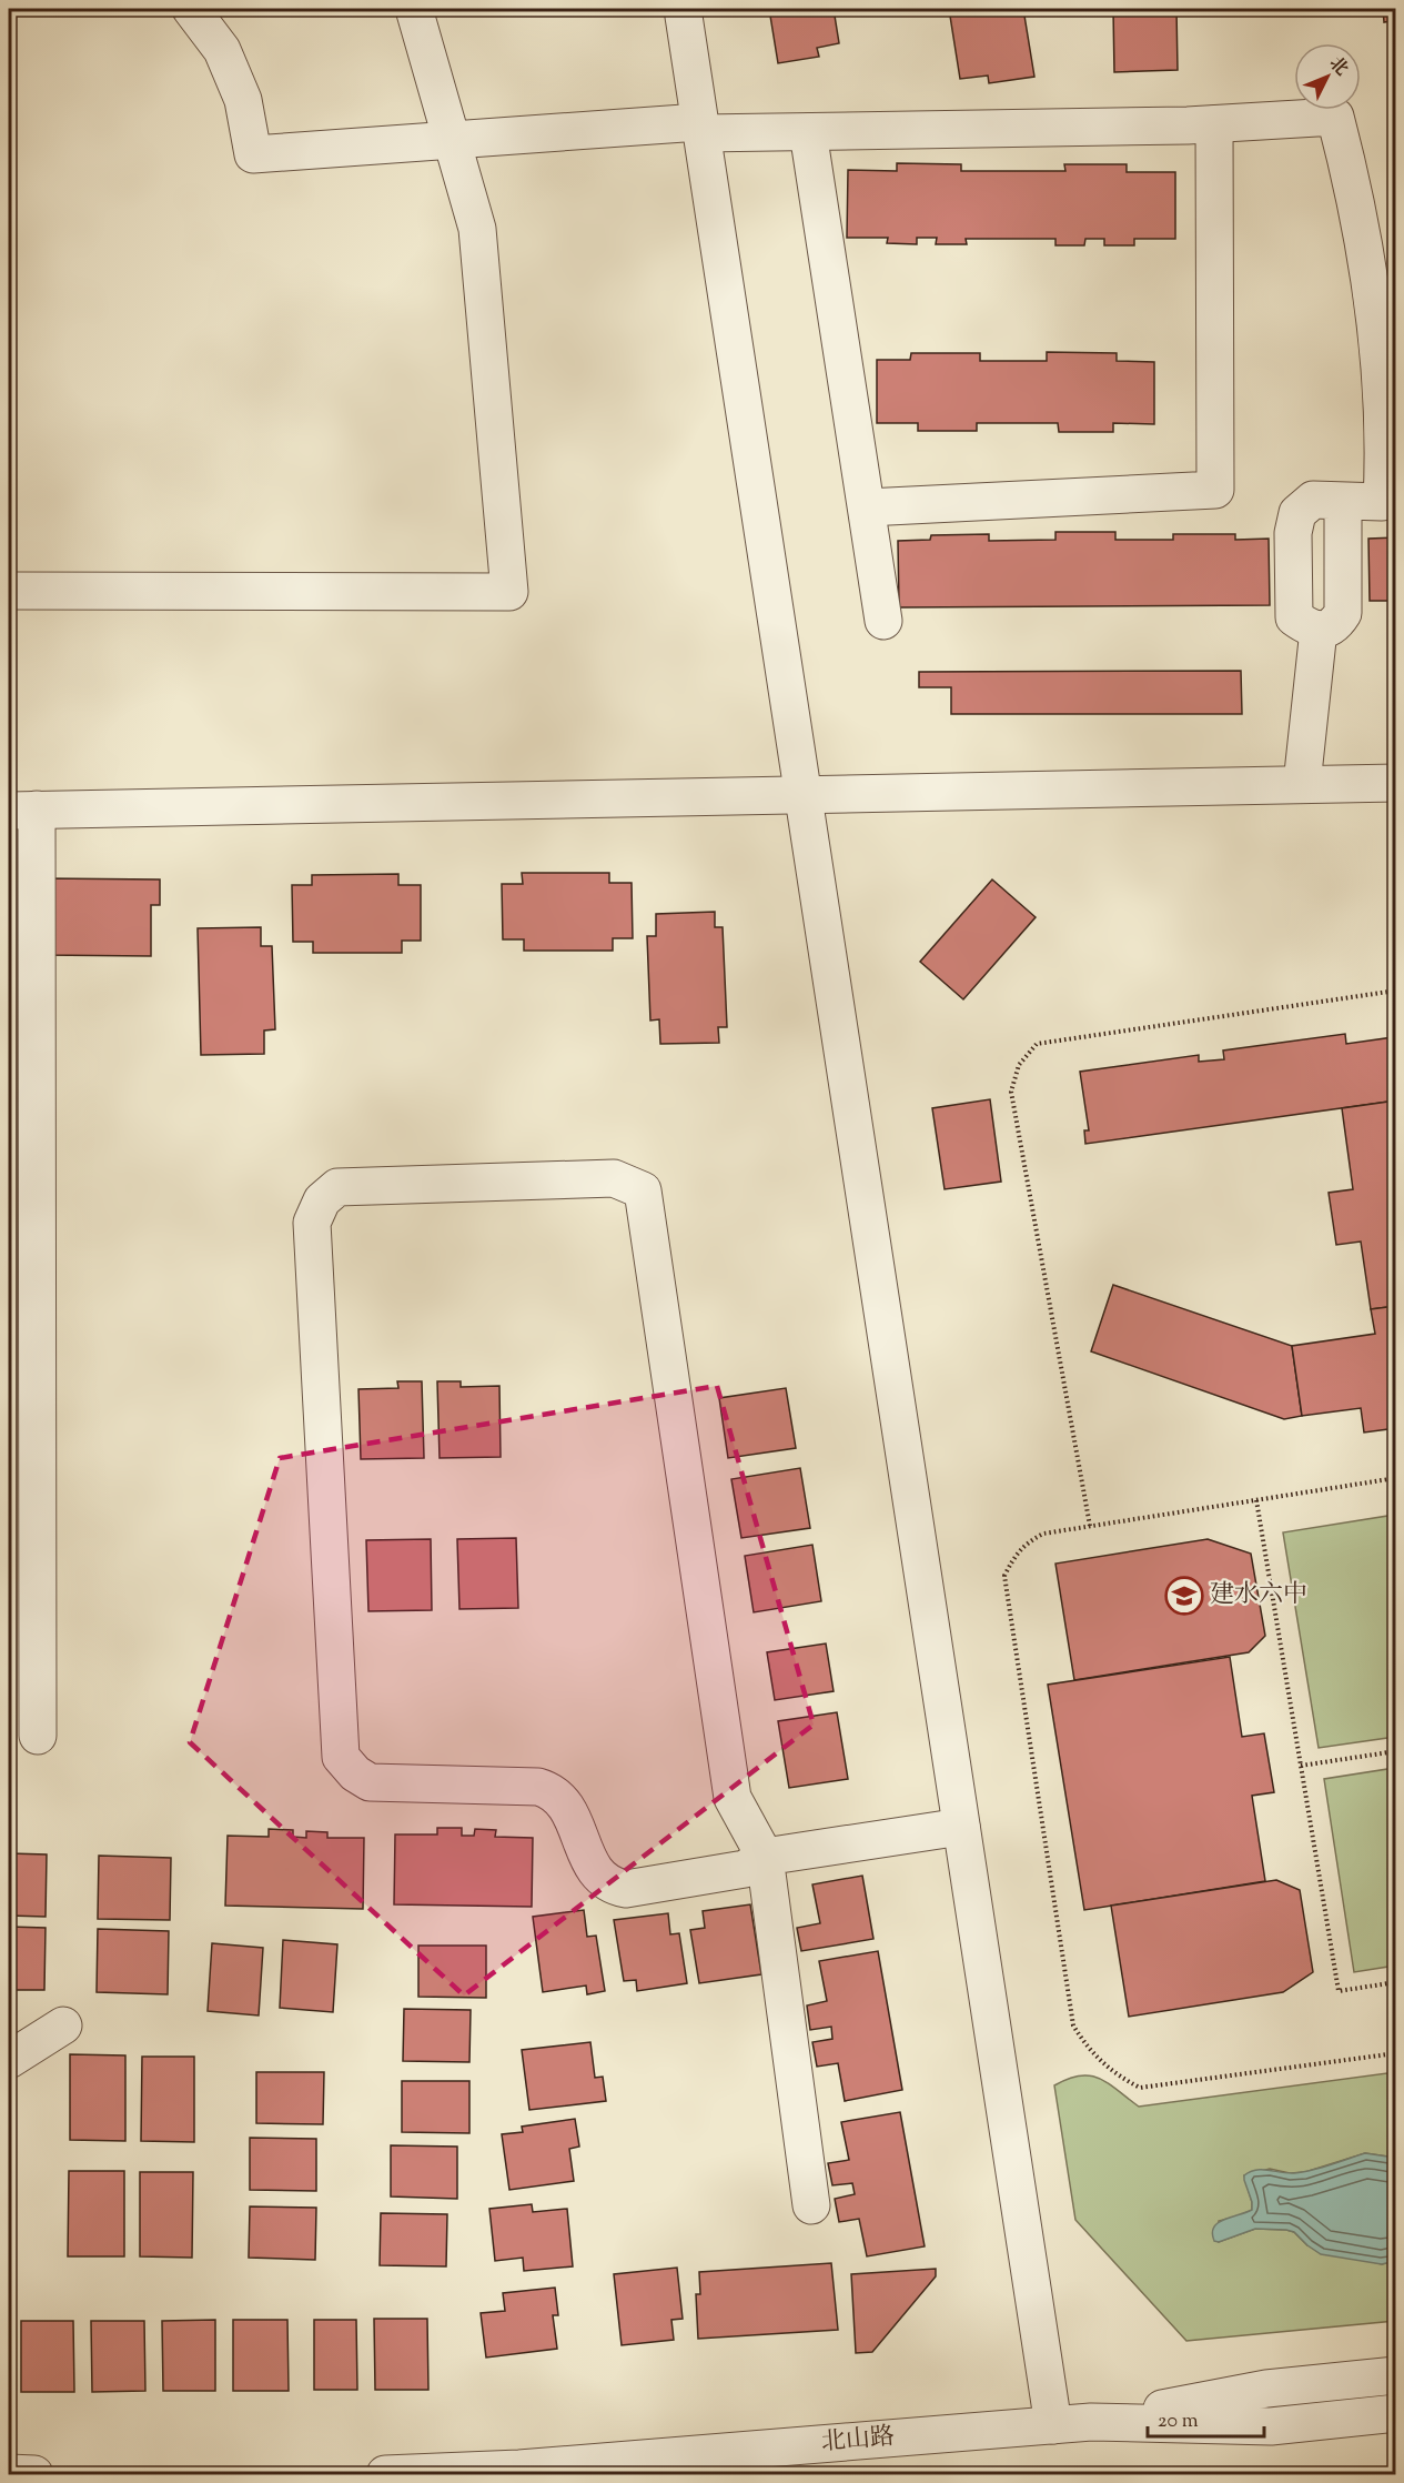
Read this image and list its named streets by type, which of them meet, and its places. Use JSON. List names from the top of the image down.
{
  "streets": {
    "street": ["北山路"]
  },
  "places": {
    "school or university": ["建水六中"]
  },
  "scale_bar": "20 m",
  "north": "top right"
}
